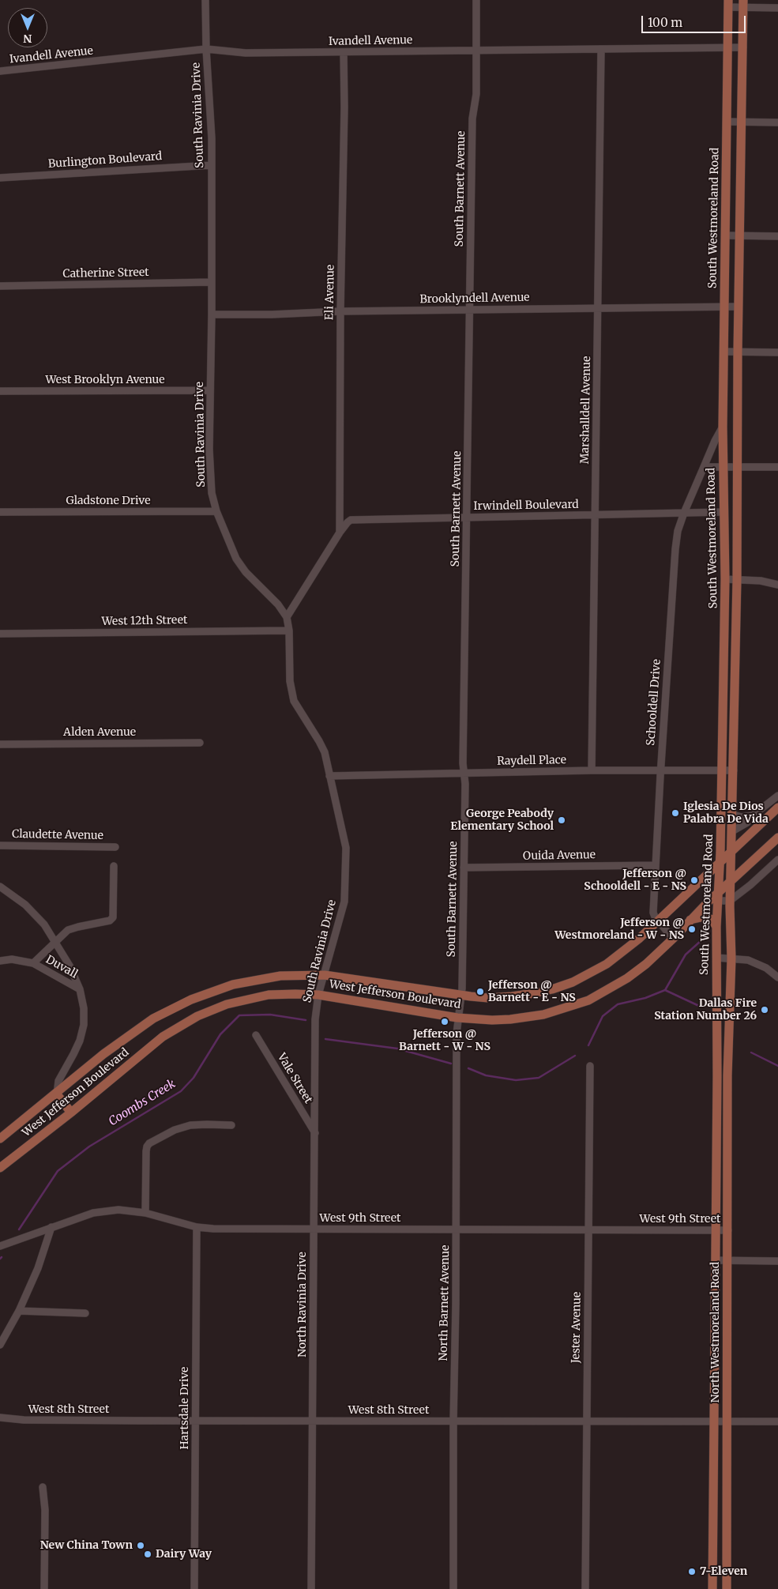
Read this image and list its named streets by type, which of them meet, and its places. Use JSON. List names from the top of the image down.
{
  "streets": {
    "main road": ["South Westmoreland Road", "West Jefferson Boulevard", "North Westmoreland Road"],
    "street": [
      "Ivandell Avenue",
      "South Ravinia Drive",
      "Burlington Boulevard",
      "South Barnett Avenue",
      "Catherine Street",
      "Eli Avenue",
      "Brooklyndell Avenue",
      "West Brooklyn Avenue",
      "Marshalldell Avenue",
      "Gladstone Drive",
      "Irwindell Boulevard",
      "West 12th Street",
      "Schooldell Drive",
      "Alden Avenue",
      "Raydell Place",
      "Claudette Avenue",
      "Ouida Avenue",
      "Duvall",
      "Vale Street",
      "West 9th Street",
      "North Barnett Avenue",
      "North Ravinia Drive",
      "Jester Avenue",
      "Hartsdale Drive",
      "West 8th Street"
    ]
  },
  "crossings": [
    ["Ivandell Avenue", "South Ravinia Drive"],
    ["Ivandell Avenue", "South Barnett Avenue"],
    ["Ivandell Avenue", "South Westmoreland Road"],
    ["Ivandell Avenue", "Eli Avenue"],
    ["Ivandell Avenue", "Marshalldell Avenue"],
    ["South Ravinia Drive", "Burlington Boulevard"],
    ["South Ravinia Drive", "Catherine Street"],
    ["South Ravinia Drive", "Brooklyndell Avenue"],
    ["South Ravinia Drive", "West Brooklyn Avenue"],
    ["South Ravinia Drive", "Gladstone Drive"],
    ["South Ravinia Drive", "Irwindell Boulevard"],
    ["South Ravinia Drive", "West 12th Street"],
    ["South Ravinia Drive", "Raydell Place"],
    ["South Ravinia Drive", "West Jefferson Boulevard"],
    ["South Ravinia Drive", "North Ravinia Drive"],
    ["South Barnett Avenue", "Brooklyndell Avenue"],
    ["South Barnett Avenue", "Irwindell Boulevard"],
    ["South Barnett Avenue", "Raydell Place"],
    ["South Barnett Avenue", "Ouida Avenue"],
    ["South Barnett Avenue", "West Jefferson Boulevard"],
    ["South Barnett Avenue", "North Barnett Avenue"],
    ["South Westmoreland Road", "Brooklyndell Avenue"],
    ["South Westmoreland Road", "Irwindell Boulevard"],
    ["South Westmoreland Road", "Schooldell Drive"],
    ["South Westmoreland Road", "Raydell Place"],
    ["South Westmoreland Road", "West Jefferson Boulevard"],
    ["South Westmoreland Road", "North Westmoreland Road"],
    ["Eli Avenue", "Brooklyndell Avenue"],
    ["Eli Avenue", "Irwindell Boulevard"],
    ["Brooklyndell Avenue", "Marshalldell Avenue"],
    ["Marshalldell Avenue", "Irwindell Boulevard"],
    ["Marshalldell Avenue", "Raydell Place"],
    ["Irwindell Boulevard", "Schooldell Drive"],
    ["Schooldell Drive", "Raydell Place"],
    ["Schooldell Drive", "Ouida Avenue"],
    ["Schooldell Drive", "West Jefferson Boulevard"],
    ["West Jefferson Boulevard", "North Barnett Avenue"],
    ["Vale Street", "North Ravinia Drive"],
    ["West 9th Street", "North Barnett Avenue"],
    ["West 9th Street", "North Ravinia Drive"],
    ["West 9th Street", "Jester Avenue"],
    ["West 9th Street", "North Westmoreland Road"],
    ["West 9th Street", "Hartsdale Drive"],
    ["North Barnett Avenue", "West 8th Street"],
    ["North Ravinia Drive", "West 8th Street"],
    ["Jester Avenue", "West 8th Street"],
    ["North Westmoreland Road", "West 8th Street"],
    ["Hartsdale Drive", "West 8th Street"]
  ],
  "water": ["Coombs Creek"],
  "places": [
    "Iglesia De Dios Palabra De Vida",
    "George Peabody Elementary School",
    "Jefferson @ Schooldell - E - NS",
    "Jefferson @ Westmoreland - W - NS",
    "Jefferson @ Barnett - E - NS",
    "Dallas Fire Station Number 26",
    "Jefferson @ Barnett - W - NS",
    "New China Town",
    "Dairy Way",
    "7-Eleven"
  ],
  "scale_bar": "100 m",
  "north": "bottom"
}
